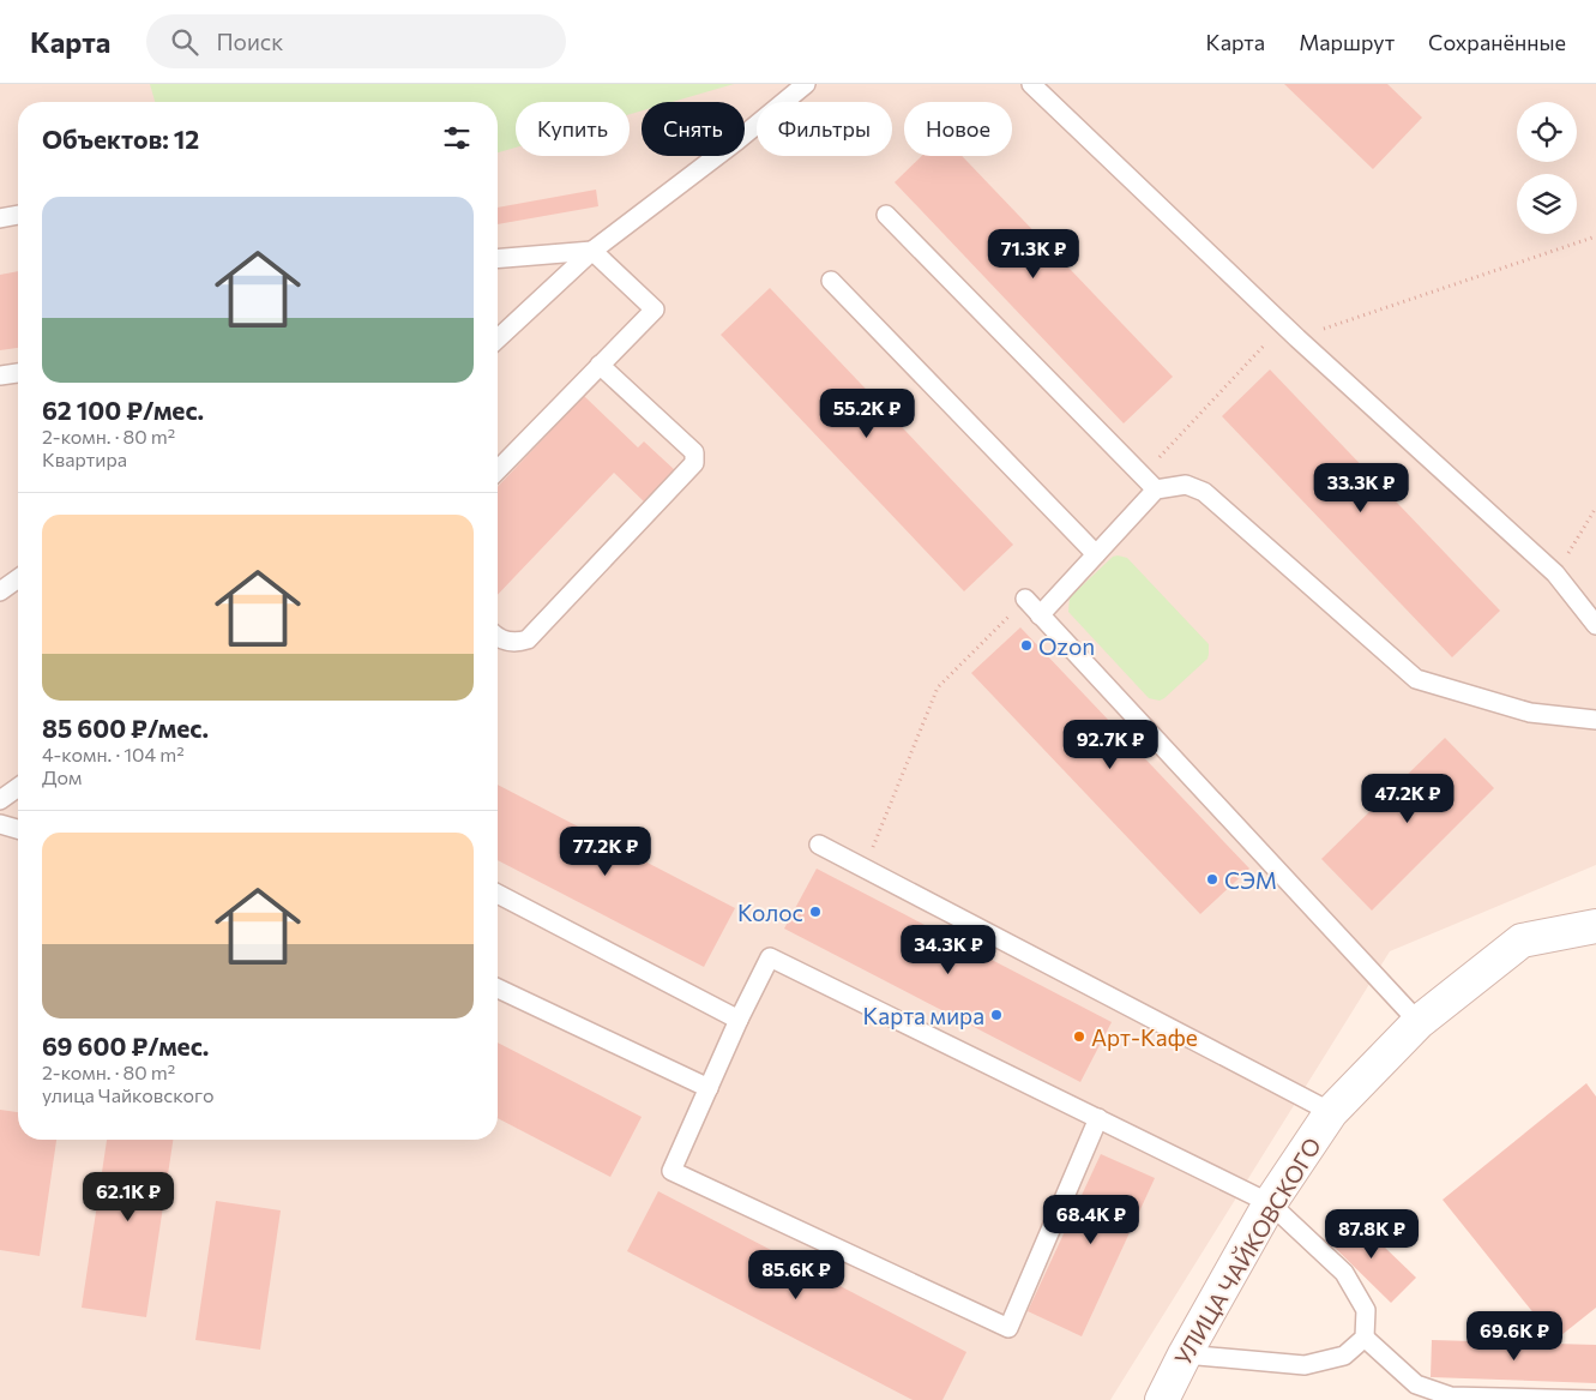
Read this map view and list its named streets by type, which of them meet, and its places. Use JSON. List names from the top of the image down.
{
  "streets": {
    "street": ["УЛИЦА ЧАЙКОВСКОГО"]
  },
  "places": [
    "Ozon",
    "СЭМ",
    "Колос",
    "Карта мира",
    "Арт-Кафе"
  ],
  "page": {
    "header": "Карта",
    "search": "Поиск",
    "nav": ["Карта", "Маршрут", "Сохранённые"],
    "chip": [
      "Купить",
      "Снять",
      "Фильтры",
      "Новое"
    ],
    "heading": "Объектов: 12",
    "list": [
      {
        "name": "62 100 ₽/мес.",
        "note": "2-комн. · 80 m² · Квартира"
      },
      {
        "name": "85 600 ₽/мес.",
        "note": "4-комн. · 104 m² · Дом"
      },
      {
        "name": "69 600 ₽/мес.",
        "note": "2-комн. · 80 m² · улица Чайковского"
      }
    ],
    "price": [
      "71.3K ₽",
      "55.2K ₽",
      "33.3K ₽",
      "92.7K ₽",
      "47.2K ₽",
      "77.2K ₽",
      "34.3K ₽",
      "62.1K ₽",
      "68.4K ₽",
      "87.8K ₽",
      "85.6K ₽",
      "69.6K ₽"
    ]
  }
}
